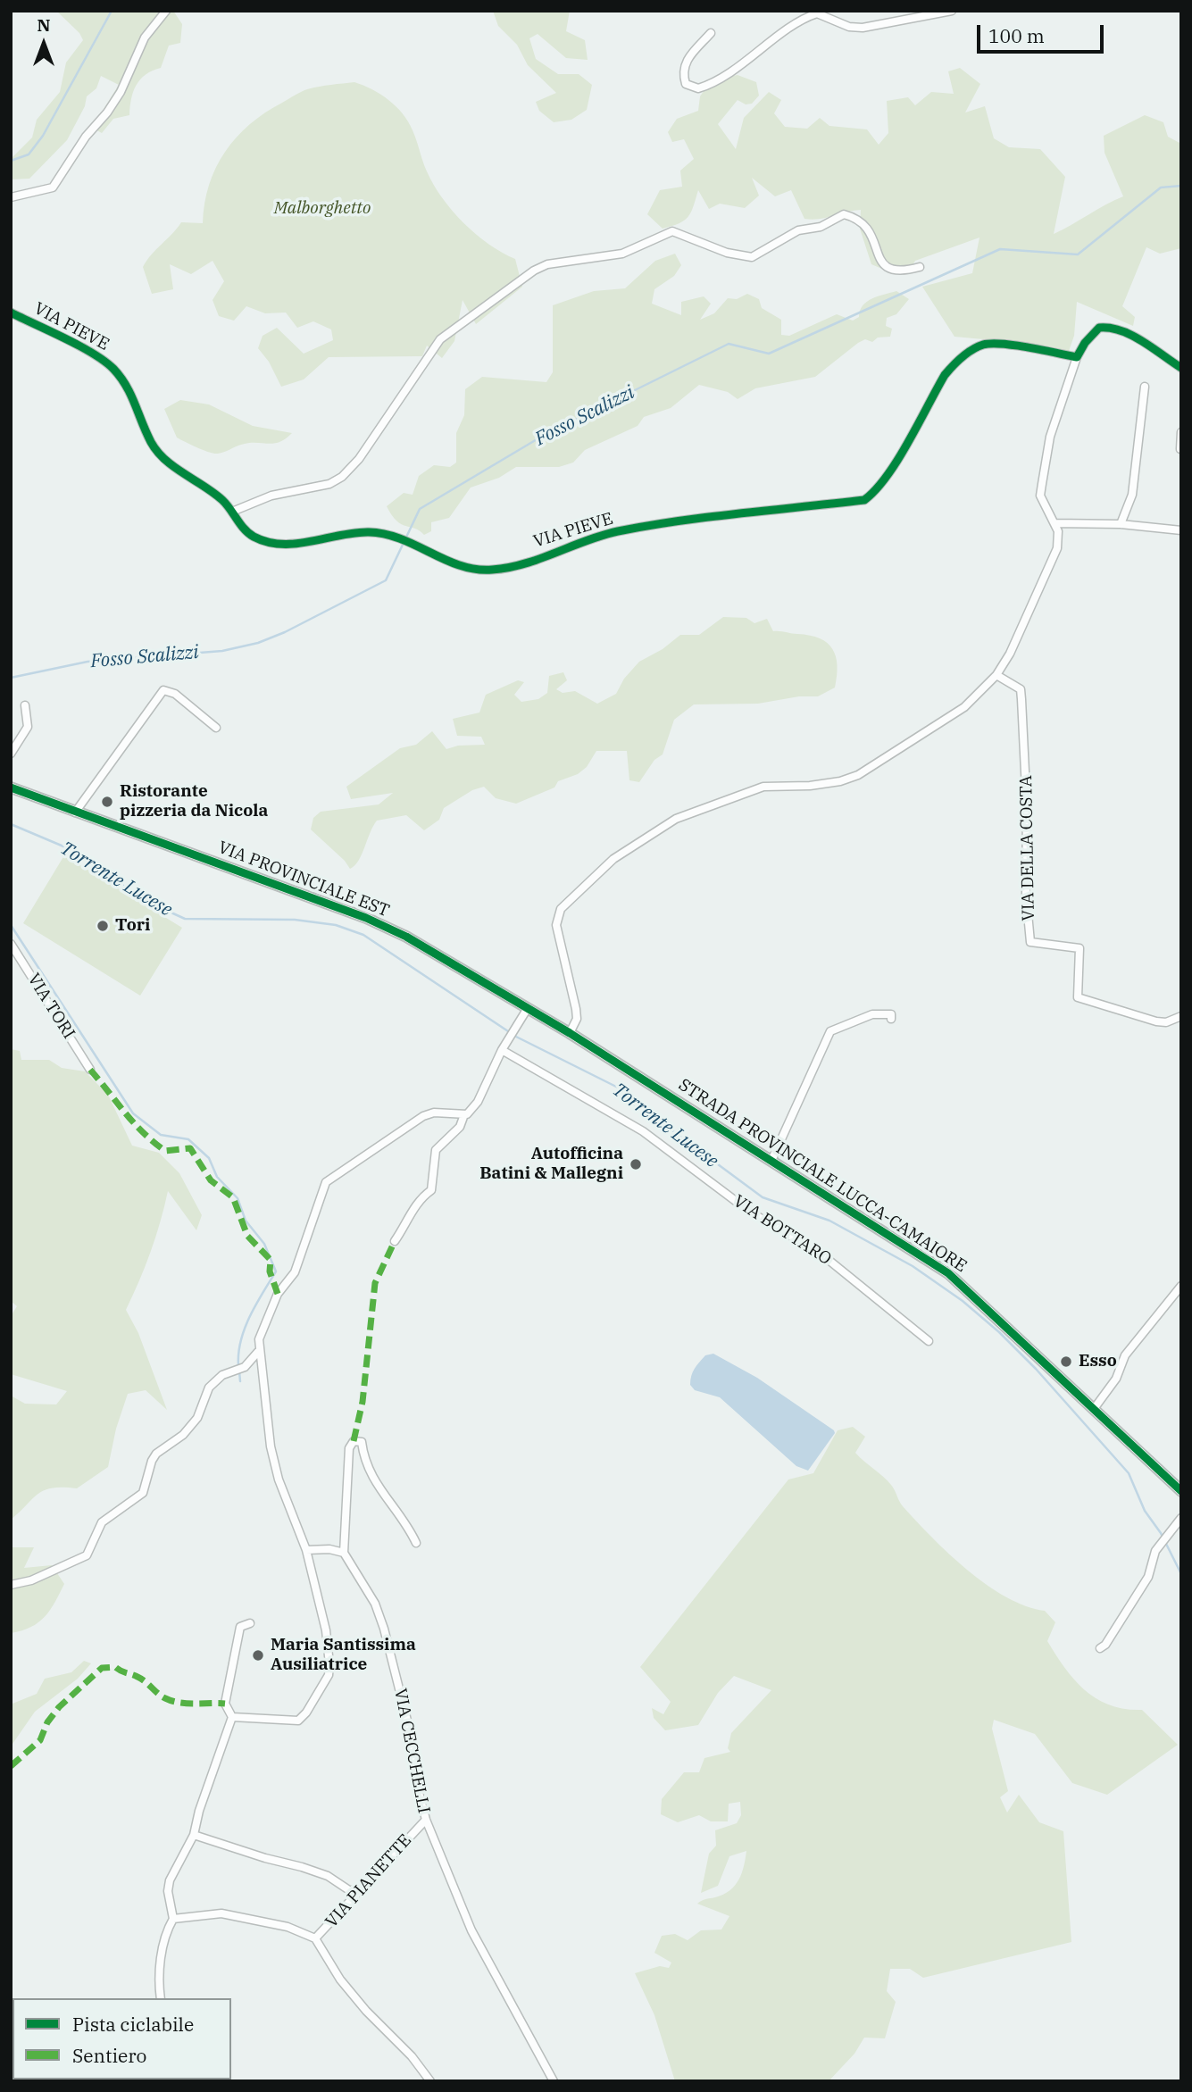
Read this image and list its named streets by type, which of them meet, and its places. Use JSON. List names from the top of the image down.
{
  "streets": {
    "main road": ["VIA PROVINCIALE EST", "STRADA PROVINCIALE LUCCA-CAMAIORE"],
    "street": [
      "VIA PIEVE",
      "VIA DELLA COSTA",
      "VIA TORI",
      "VIA BOTTARO",
      "VIA CECCHELLI",
      "VIA PIANETTE"
    ]
  },
  "crossings": [
    ["VIA PROVINCIALE EST", "STRADA PROVINCIALE LUCCA-CAMAIORE"],
    ["VIA CECCHELLI", "VIA PIANETTE"]
  ],
  "water": ["Fosso Scalizzi", "Torrente Lucese"],
  "parks": ["Malborghetto"],
  "places": [
    "Ristorante pizzeria da Nicola",
    "Tori",
    "Autofficina Batini & Mallegni",
    "Esso",
    "Maria Santissima Ausiliatrice"
  ],
  "legend": ["Pista ciclabile", "Sentiero"],
  "scale_bar": "100 m",
  "north": "top"
}
